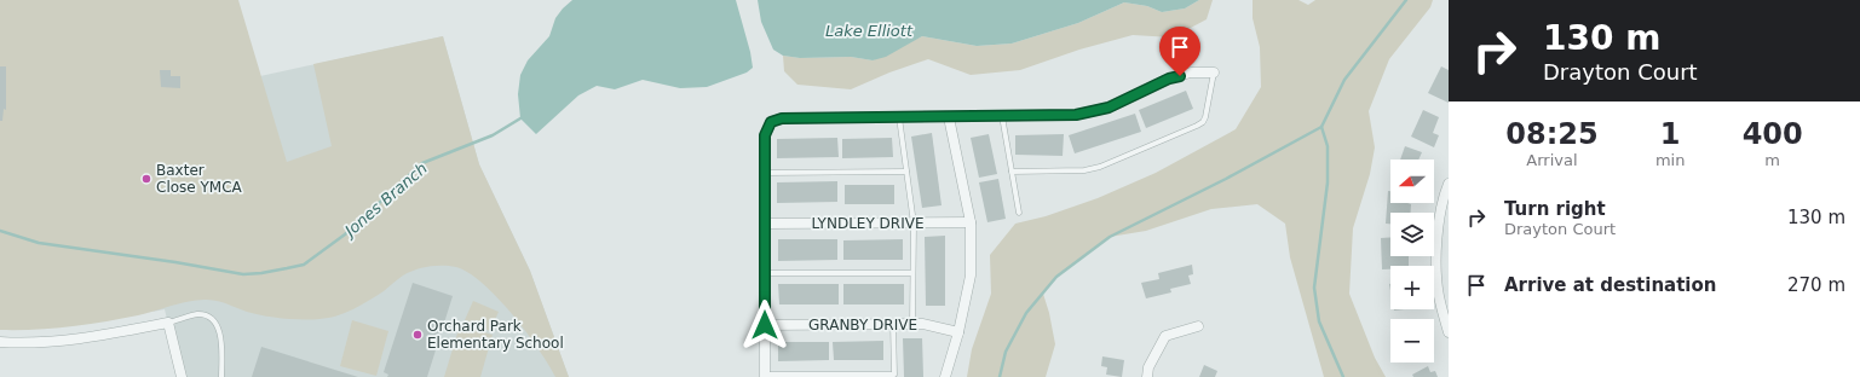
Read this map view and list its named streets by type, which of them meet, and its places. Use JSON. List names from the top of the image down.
{
  "streets": {
    "street": ["LYNDLEY DRIVE", "GRANBY DRIVE"]
  },
  "water": ["Lake Elliott", "Jones Branch"],
  "places": ["Baxter Close YMCA", "Orchard Park Elementary School"],
  "north": "left",
  "page": {
    "turn": ["130 m", "Drayton Court"],
    "eta": [
      "08:25",
      "Arrival",
      "1",
      "min",
      "400",
      "m"
    ],
    "map_buttons": ["+", "−"],
    "list": [
      {
        "name": "Turn right",
        "note": "Drayton Court",
        "value": "130 m"
      },
      {
        "name": "Arrive at destination",
        "value": "270 m"
      }
    ]
  }
}
